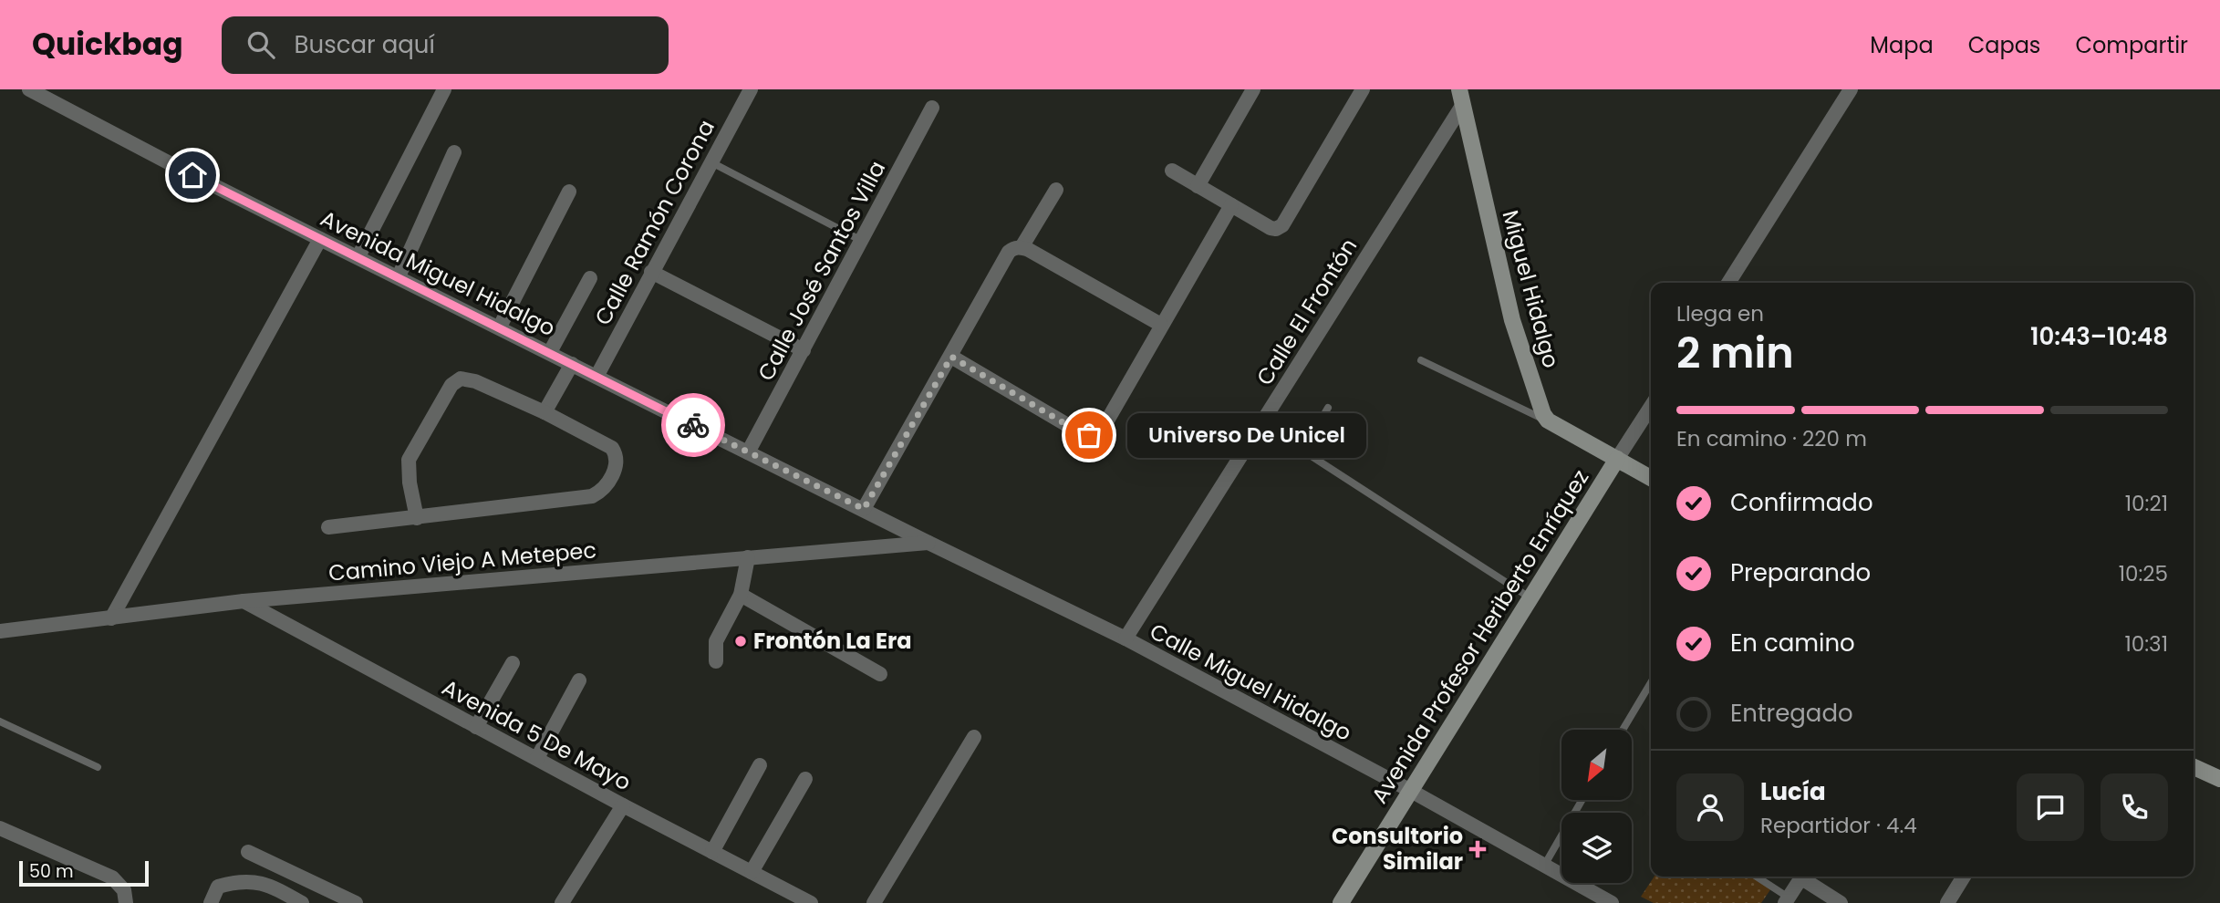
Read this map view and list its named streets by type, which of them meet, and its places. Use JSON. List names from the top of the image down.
{
  "streets": {
    "main road": ["Miguel Hidalgo", "Avenida Profesor Heriberto Enríquez"],
    "street": [
      "Calle Ramón Corona",
      "Calle José Santos Villa",
      "Avenida Miguel Hidalgo",
      "Calle El Frontón",
      "Camino Viejo A Metepec",
      "Calle Miguel Hidalgo",
      "Avenida 5 De Mayo"
    ]
  },
  "crossings": [
    ["Calle Ramón Corona", "Avenida Miguel Hidalgo"],
    ["Calle José Santos Villa", "Avenida Miguel Hidalgo"],
    ["Avenida Miguel Hidalgo", "Calle Miguel Hidalgo"],
    ["Miguel Hidalgo", "Calle El Frontón"],
    ["Calle El Frontón", "Calle Miguel Hidalgo"],
    ["Camino Viejo A Metepec", "Calle Miguel Hidalgo"],
    ["Camino Viejo A Metepec", "Avenida 5 De Mayo"],
    ["Avenida Profesor Heriberto Enríquez", "Calle Miguel Hidalgo"]
  ],
  "places": {
    "other": ["Universo De Unicel", "Frontón La Era"],
    "health": ["Consultorio Similar"]
  },
  "scale_bar": "50 m",
  "north": "bottom left",
  "page": {
    "header": "Quickbag",
    "search": "Buscar aquí",
    "nav": ["Mapa", "Capas", "Compartir"],
    "heading": ["2 min", "Llega en", "10:43–10:48"],
    "panel": ["Lucía", "Repartidor · 4.4"],
    "bar": "En camino · 220 m",
    "bubble": "Universo De Unicel",
    "list": [
      ["Confirmado", "10:21"],
      ["Preparando", "10:25"],
      ["En camino", "10:31"],
      "Entregado"
    ],
    "scale": "50 m"
  }
}
